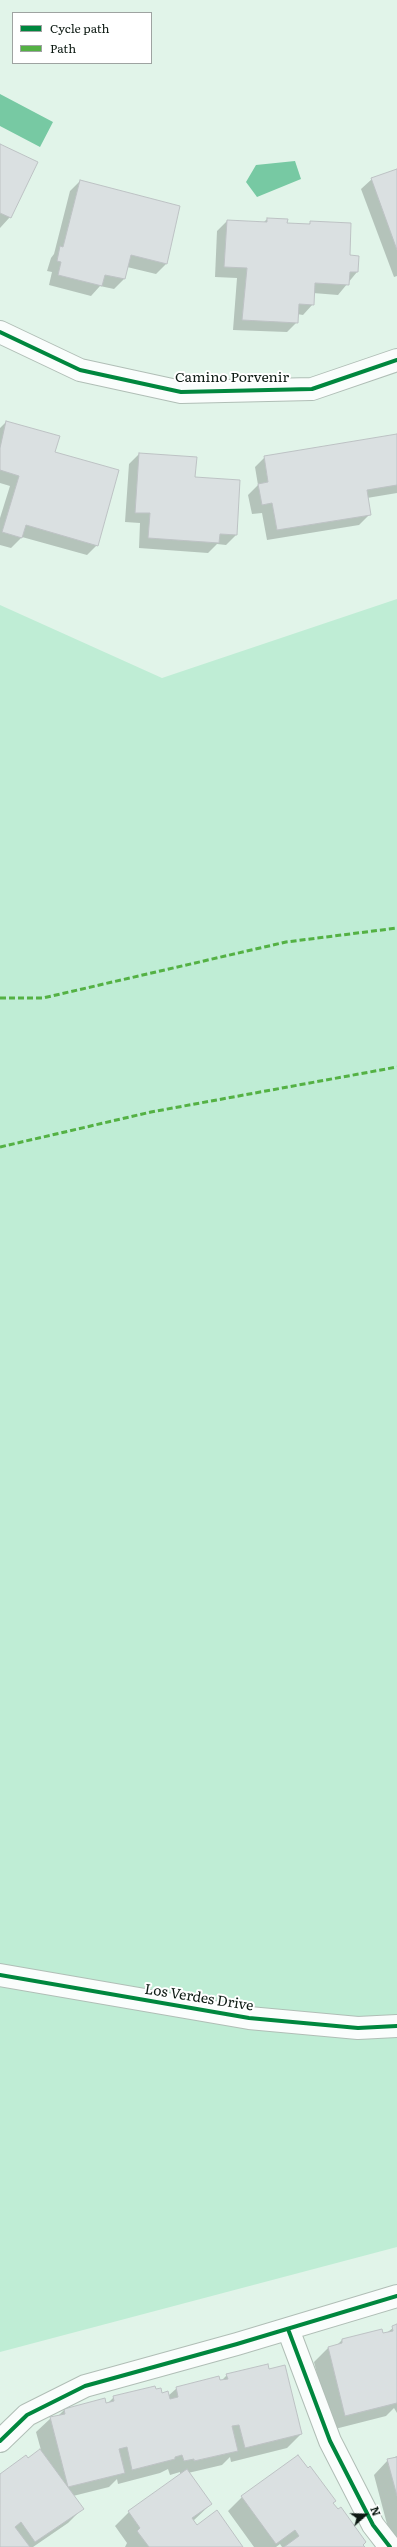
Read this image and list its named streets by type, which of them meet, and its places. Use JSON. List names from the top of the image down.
{
  "streets": {
    "street": ["Camino Porvenir", "Los Verdes Drive"]
  },
  "legend": ["Cycle path", "Path"],
  "north": "right"
}
